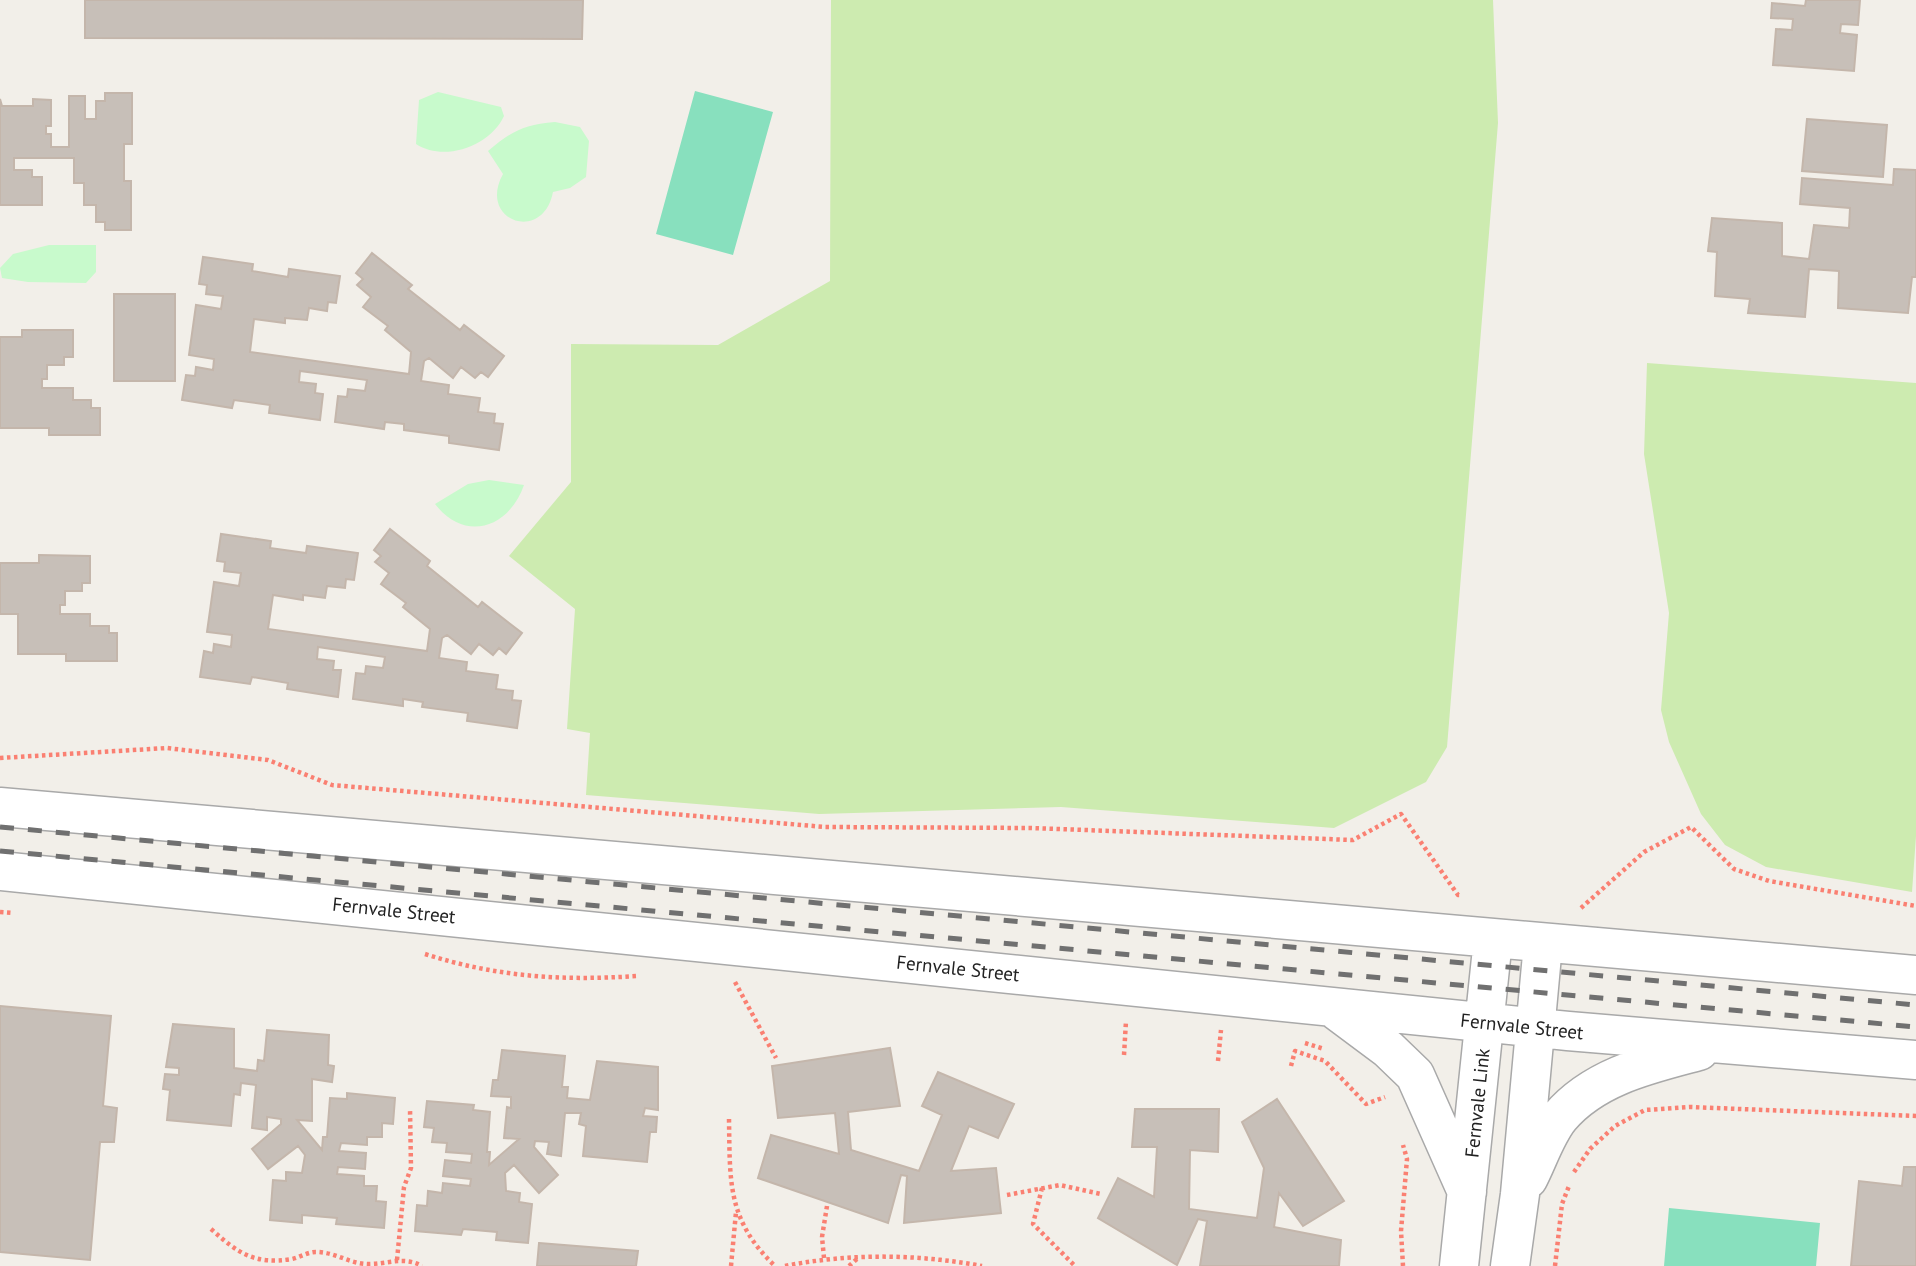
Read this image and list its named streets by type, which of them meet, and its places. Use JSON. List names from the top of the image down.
{
  "streets": {
    "street": ["Fernvale Street", "Fernvale Link"]
  },
  "crossings": [
    ["Fernvale Street", "Fernvale Link"]
  ]
}
